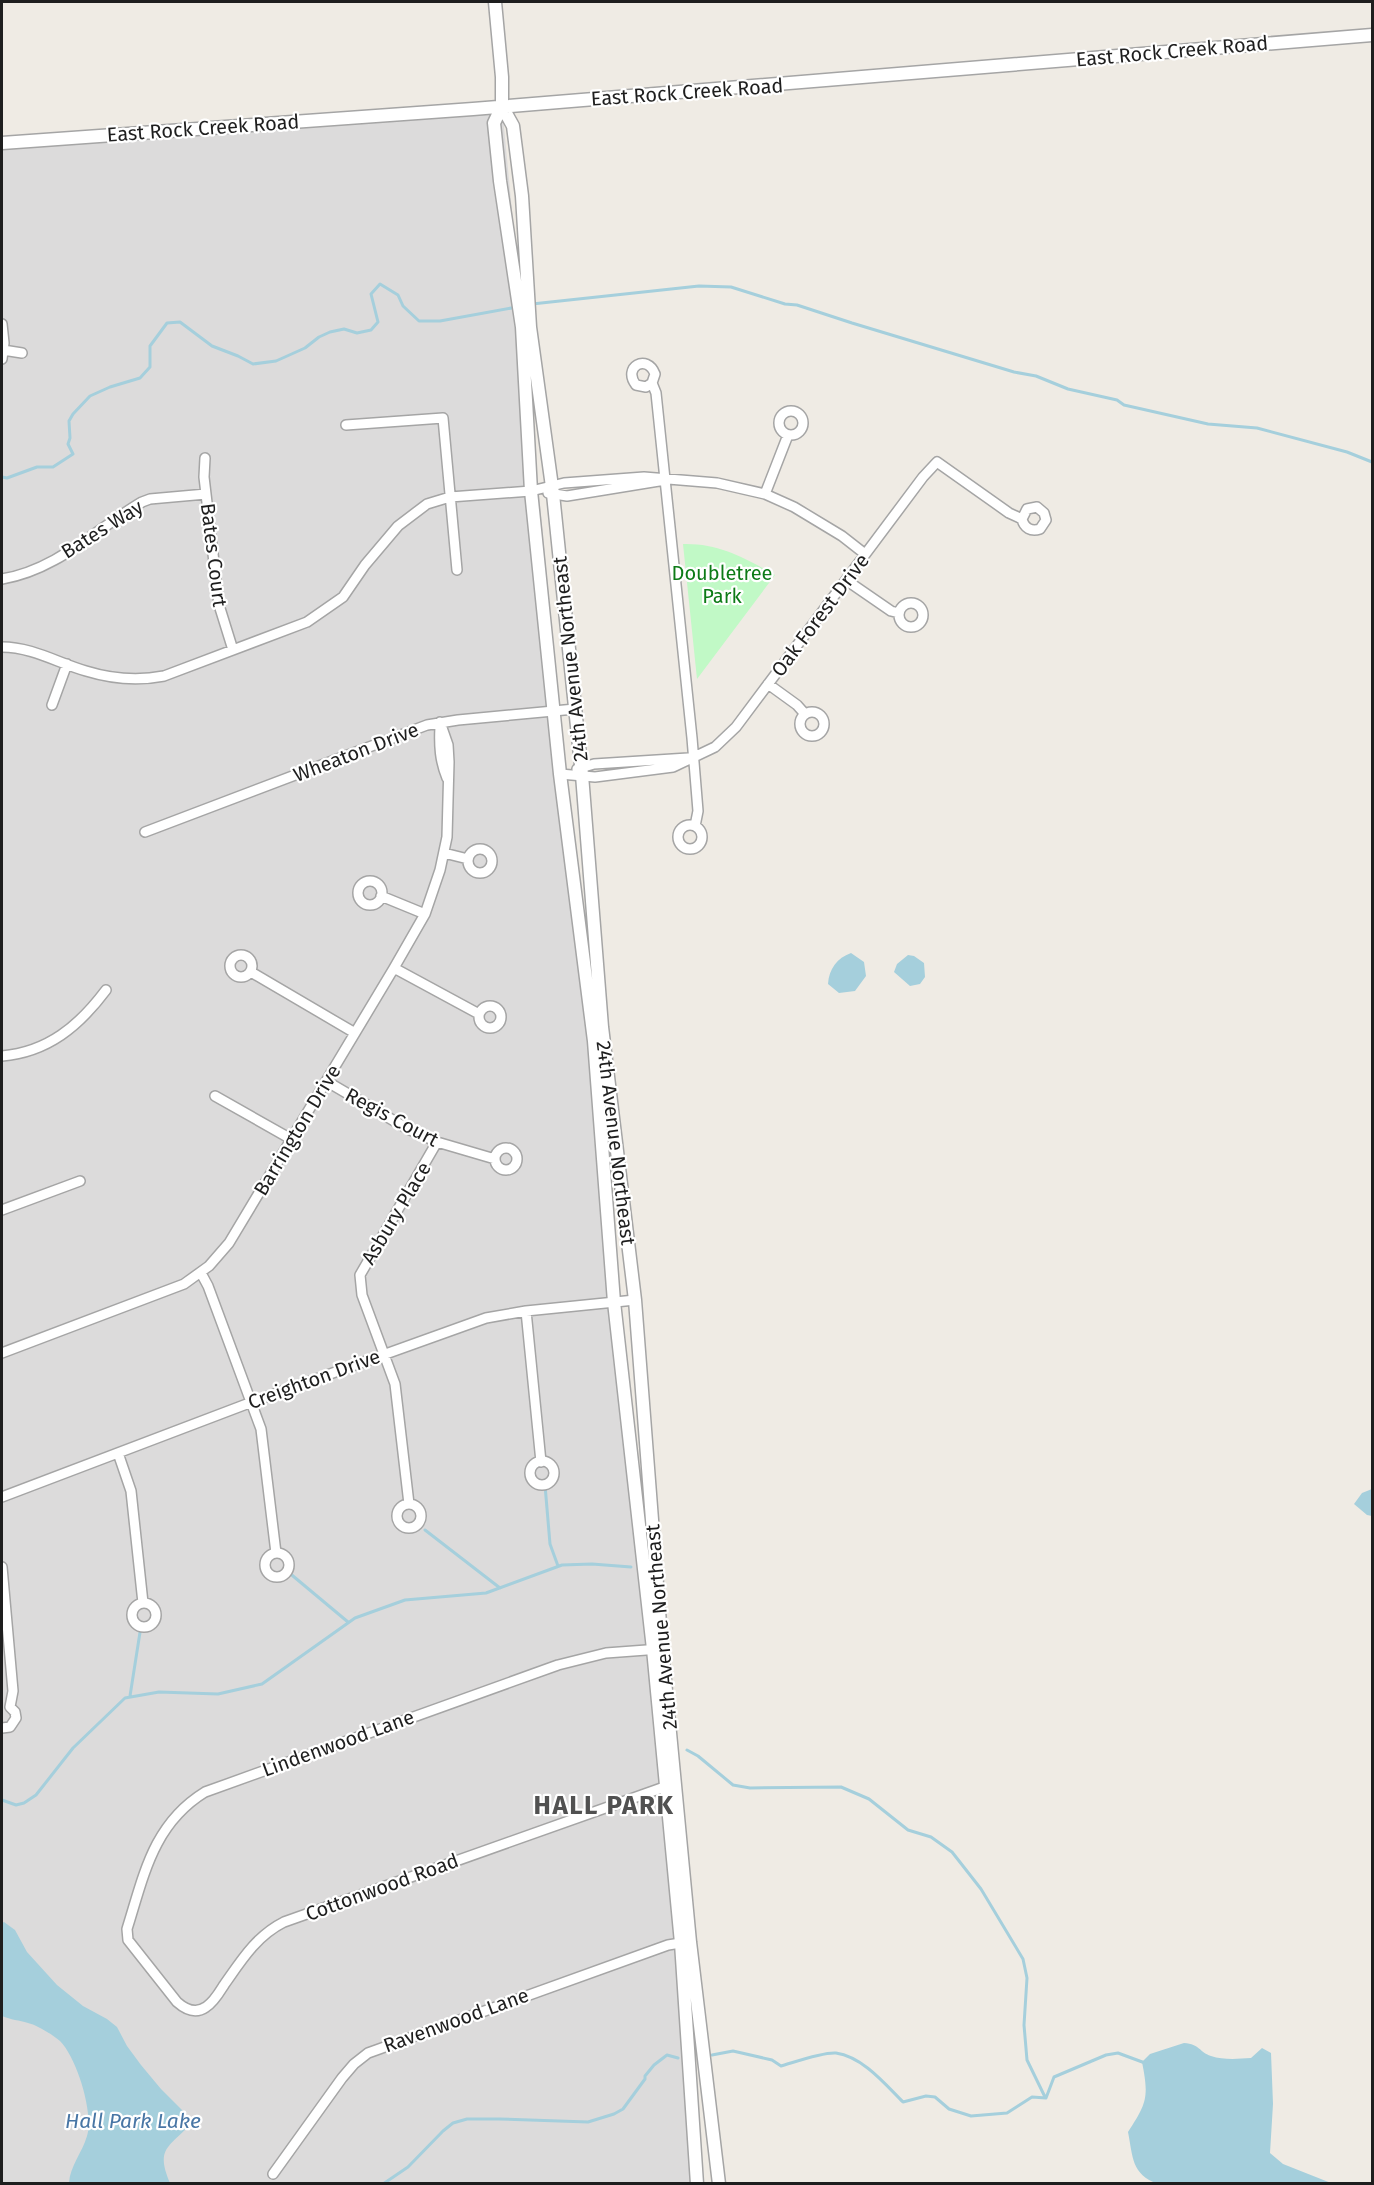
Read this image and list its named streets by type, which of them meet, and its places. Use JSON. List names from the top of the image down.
{
  "streets": {
    "street": [
      "East Rock Creek Road",
      "Bates Way",
      "Bates Court",
      "Oak Forest Drive",
      "24th Avenue Northeast",
      "Wheaton Drive",
      "Regis Court",
      "Barrington Drive",
      "Asbury Place",
      "Creighton Drive",
      "Lindenwood Lane",
      "Cottonwood Road",
      "Ravenwood Lane"
    ]
  },
  "crossings": [
    ["East Rock Creek Road", "24th Avenue Northeast"],
    ["Bates Way", "Bates Court"],
    ["Oak Forest Drive", "24th Avenue Northeast"],
    ["24th Avenue Northeast", "Wheaton Drive"],
    ["24th Avenue Northeast", "Creighton Drive"],
    ["24th Avenue Northeast", "Lindenwood Lane"],
    ["24th Avenue Northeast", "Cottonwood Road"],
    ["24th Avenue Northeast", "Ravenwood Lane"],
    ["Wheaton Drive", "Barrington Drive"],
    ["Regis Court", "Barrington Drive"],
    ["Regis Court", "Asbury Place"],
    ["Asbury Place", "Creighton Drive"],
    ["Lindenwood Lane", "Cottonwood Road"]
  ],
  "districts": ["HALL PARK"],
  "water": ["Hall Park Lake"],
  "parks": ["Doubletree Park"]
}
